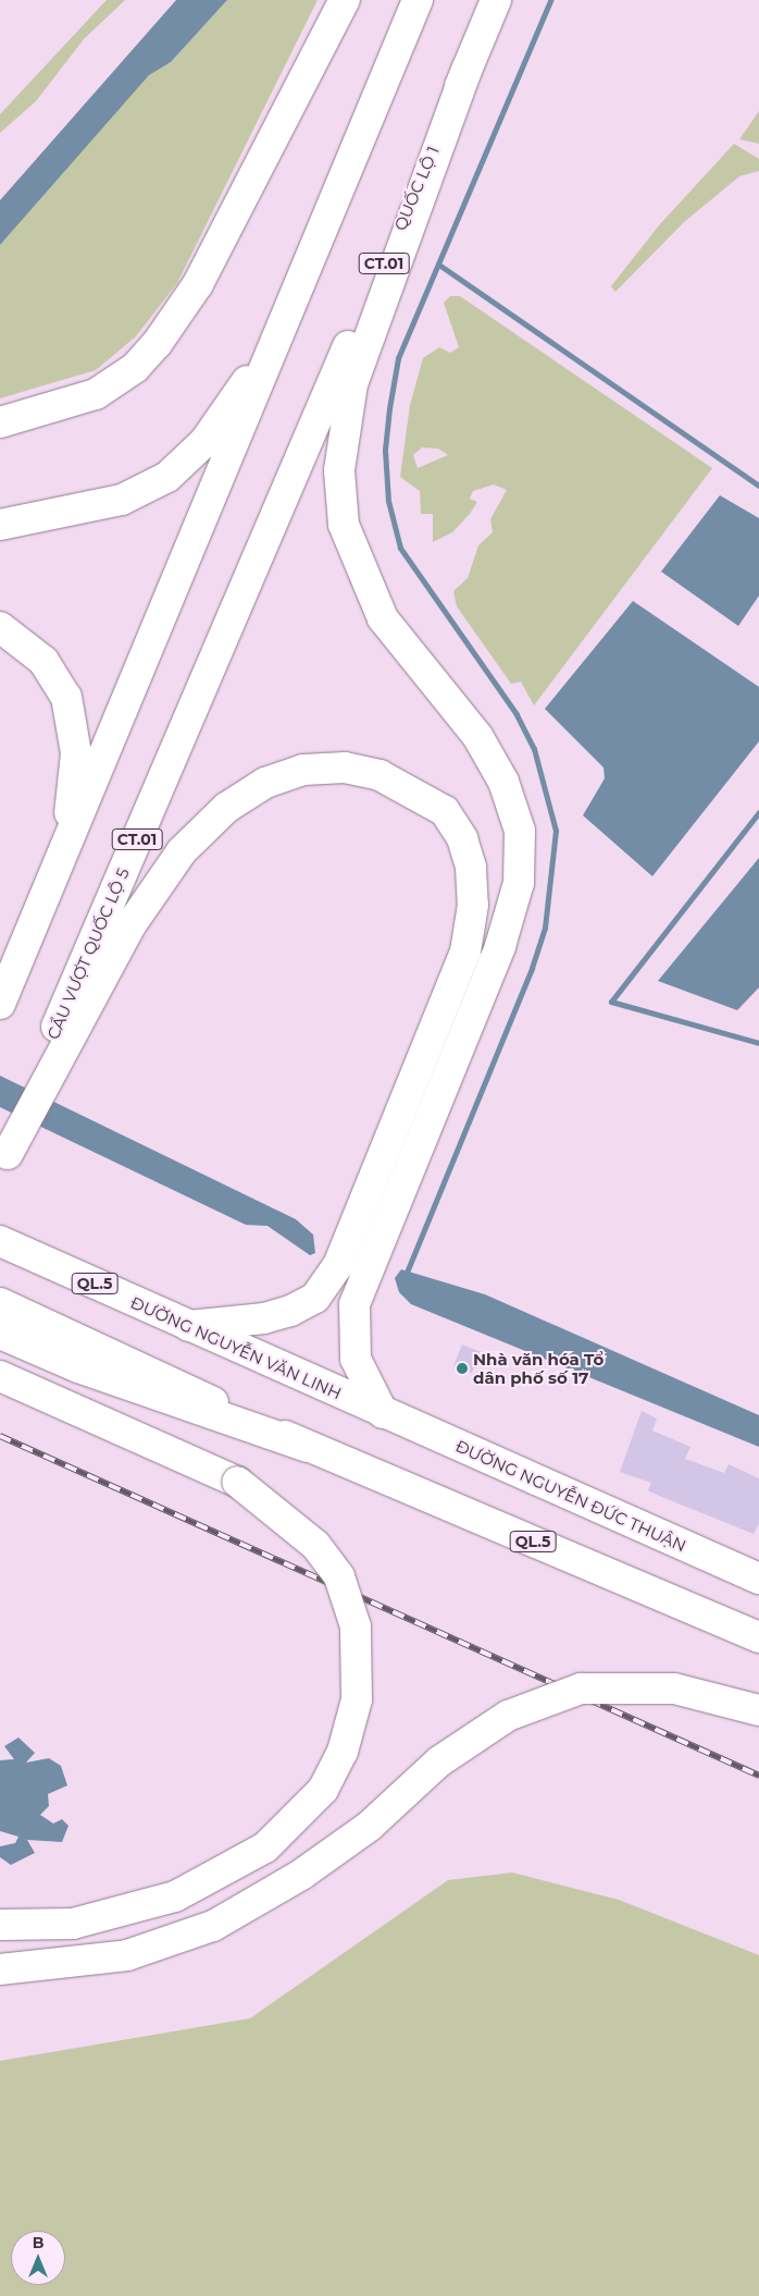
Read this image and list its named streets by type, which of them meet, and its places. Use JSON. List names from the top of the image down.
{
  "streets": {
    "main road": [
      "QUỐC LỘ 1",
      "CT.01",
      "CẦU VƯỢT QUỐC LỘ 5",
      "QL.5",
      "ĐƯỜNG NGUYỄN VĂN LINH",
      "ĐƯỜNG NGUYỄN ĐỨC THUẬN"
    ]
  },
  "crossings": [
    ["QUỐC LỘ 1", "CẦU VƯỢT QUỐC LỘ 5"],
    ["ĐƯỜNG NGUYỄN VĂN LINH", "ĐƯỜNG NGUYỄN ĐỨC THUẬN"]
  ],
  "places": ["Nhà văn hóa Tổ dân phố số 17"],
  "north": "top"
}
